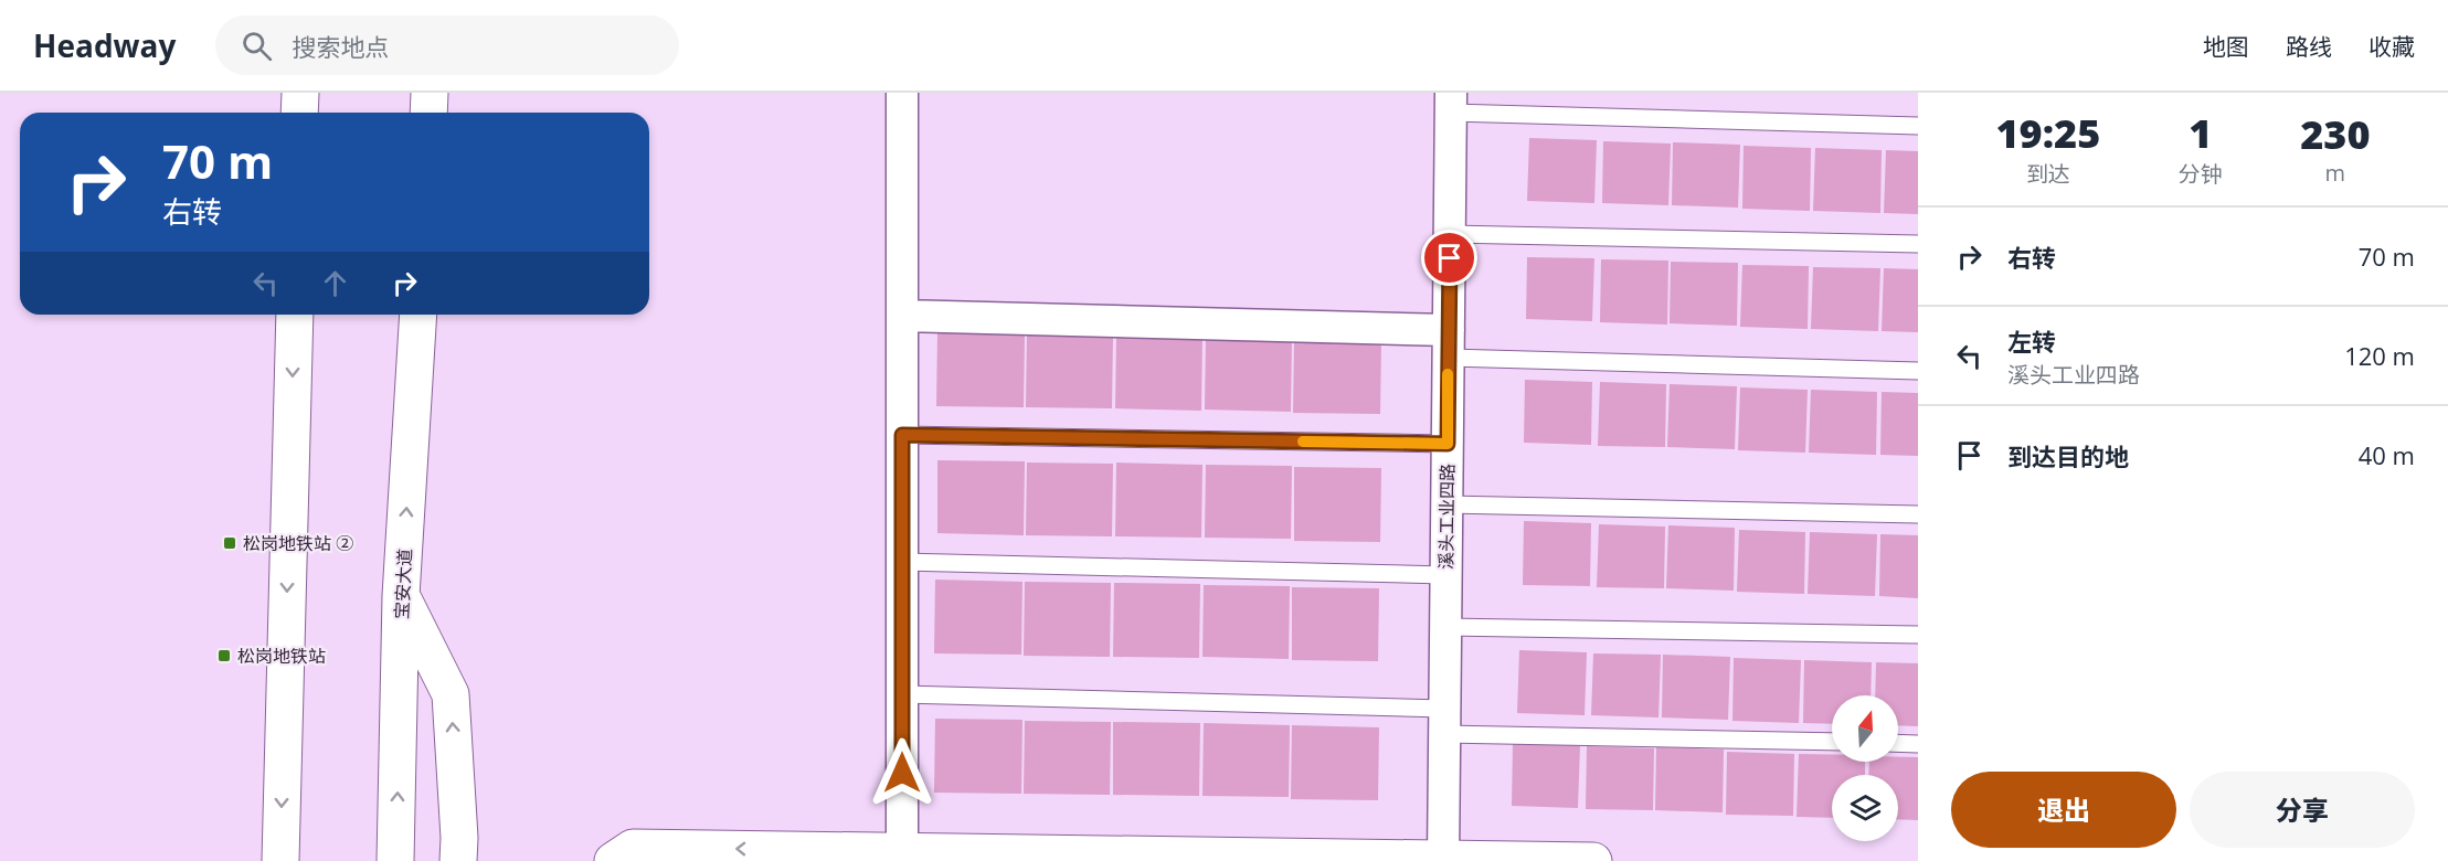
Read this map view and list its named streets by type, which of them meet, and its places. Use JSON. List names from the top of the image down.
{
  "streets": {
    "main road": ["宝安大道"],
    "street": ["溪头工业四路"]
  },
  "places": {
    "transit": ["松岗地铁站 ②", "松岗地铁站"]
  },
  "north": "top",
  "page": {
    "header": "Headway",
    "search": "搜索地点",
    "nav": ["地图", "路线", "收藏"],
    "eta": [
      "19:25",
      "到达",
      "1",
      "分钟",
      "230",
      "m"
    ],
    "turn": ["70 m", "右转"],
    "list": [
      {
        "name": "右转",
        "value": "70 m"
      },
      {
        "name": "左转",
        "note": "溪头工业四路",
        "value": "120 m"
      },
      {
        "name": "到达目的地",
        "value": "40 m"
      }
    ],
    "buttons": ["退出", "分享"]
  }
}
